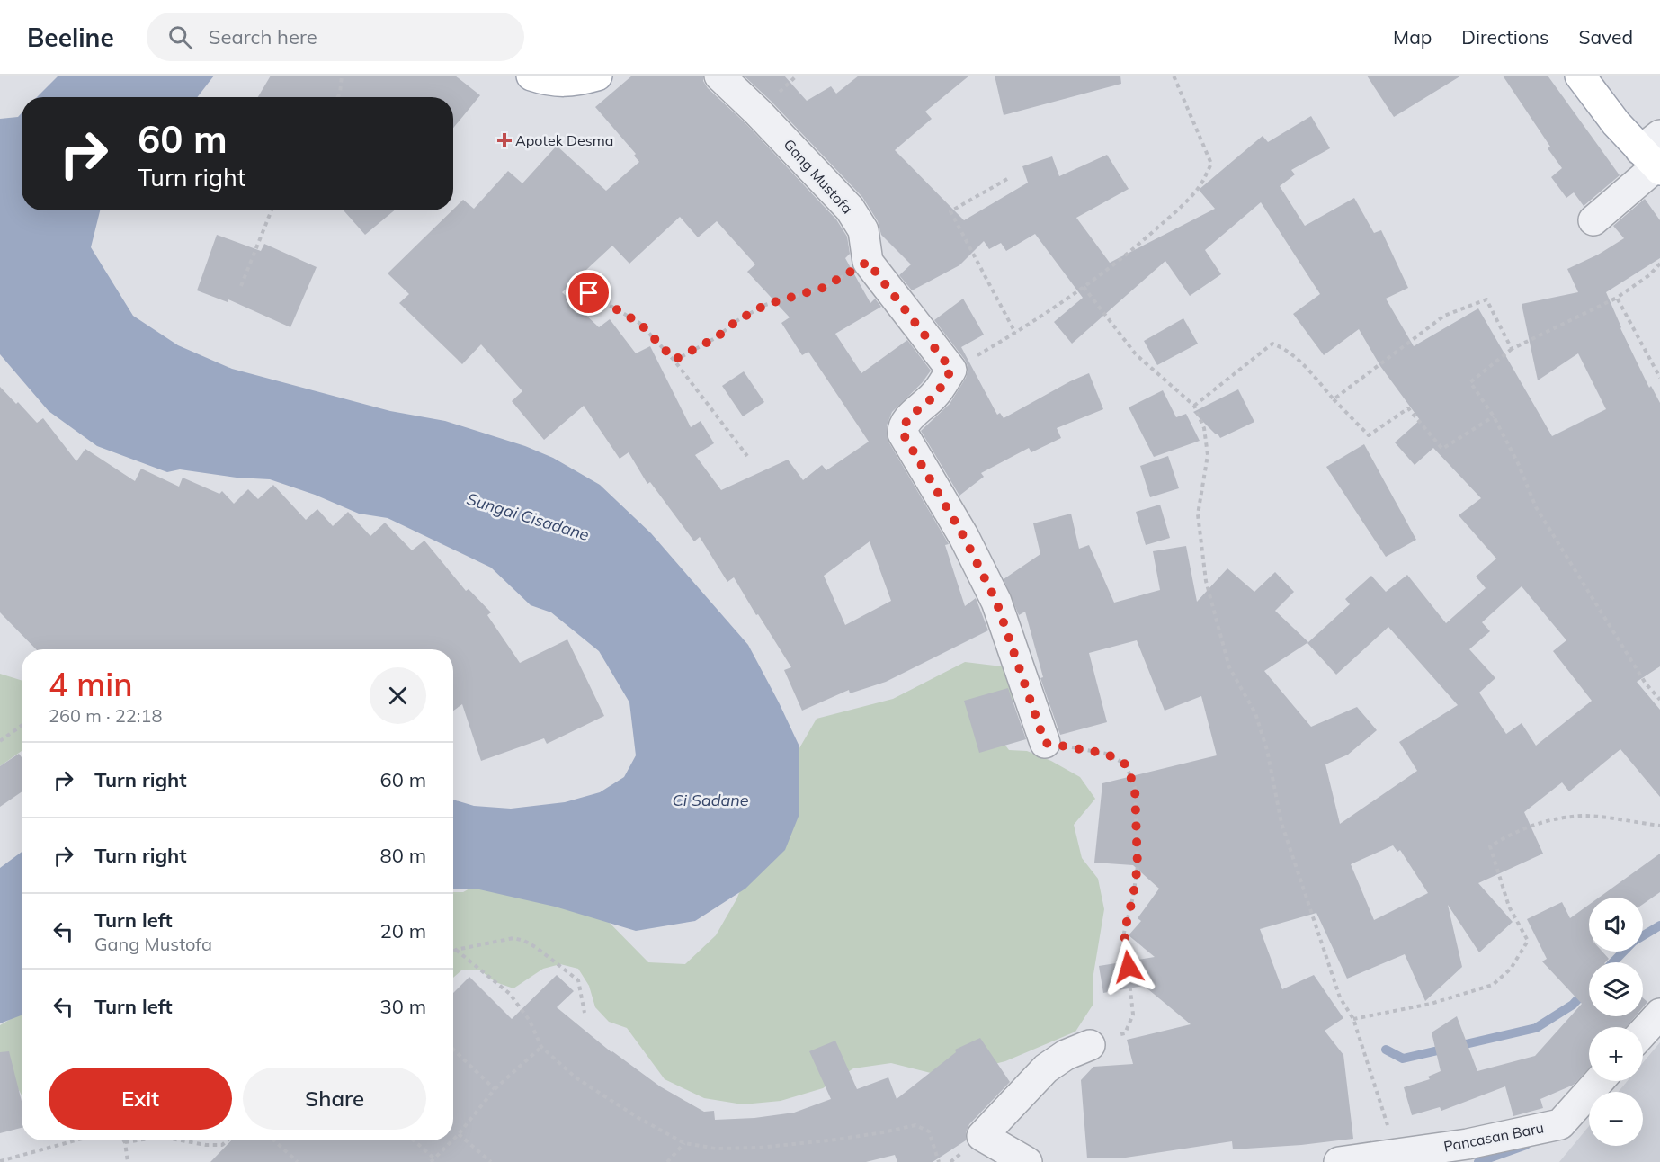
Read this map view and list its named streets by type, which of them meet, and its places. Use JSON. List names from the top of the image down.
{
  "streets": {
    "street": ["Gang Mustofa", "Pancasan Baru"]
  },
  "water": ["Sungai Cisadane", "Ci Sadane"],
  "places": {
    "health": ["Apotek Desma"]
  },
  "page": {
    "header": "Beeline",
    "search": "Search here",
    "nav": ["Map", "Directions", "Saved"],
    "turn": ["60 m", "Turn right"],
    "heading": ["4 min", "260 m · 22:18"],
    "list": [
      {
        "name": "Turn right",
        "value": "60 m"
      },
      {
        "name": "Turn right",
        "value": "80 m"
      },
      {
        "name": "Turn left",
        "note": "Gang Mustofa",
        "value": "20 m"
      },
      {
        "name": "Turn left",
        "value": "30 m"
      }
    ],
    "map_buttons": ["+", "−"],
    "buttons": ["Exit", "Share"]
  }
}
